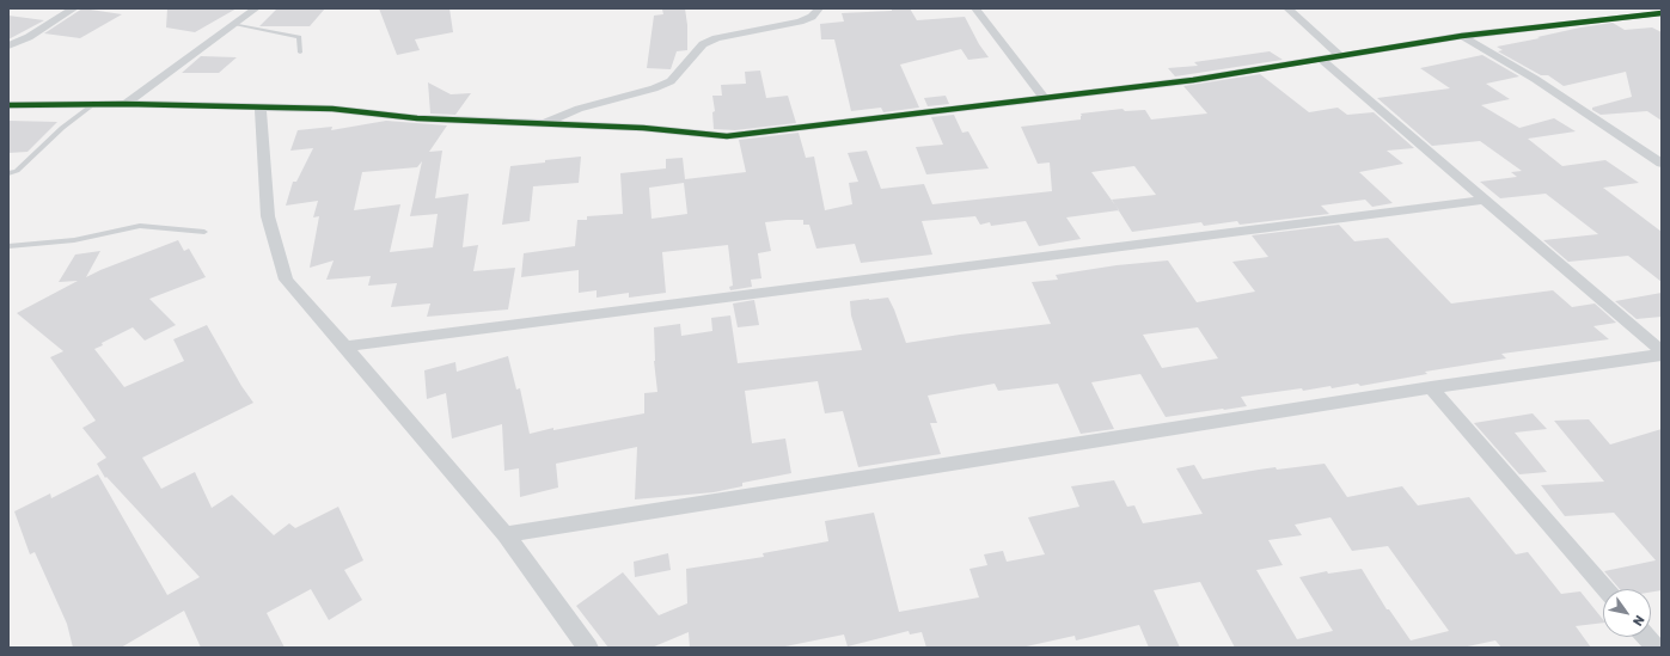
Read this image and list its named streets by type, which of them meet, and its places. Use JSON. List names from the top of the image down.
{
  "north": "bottom right"
}
